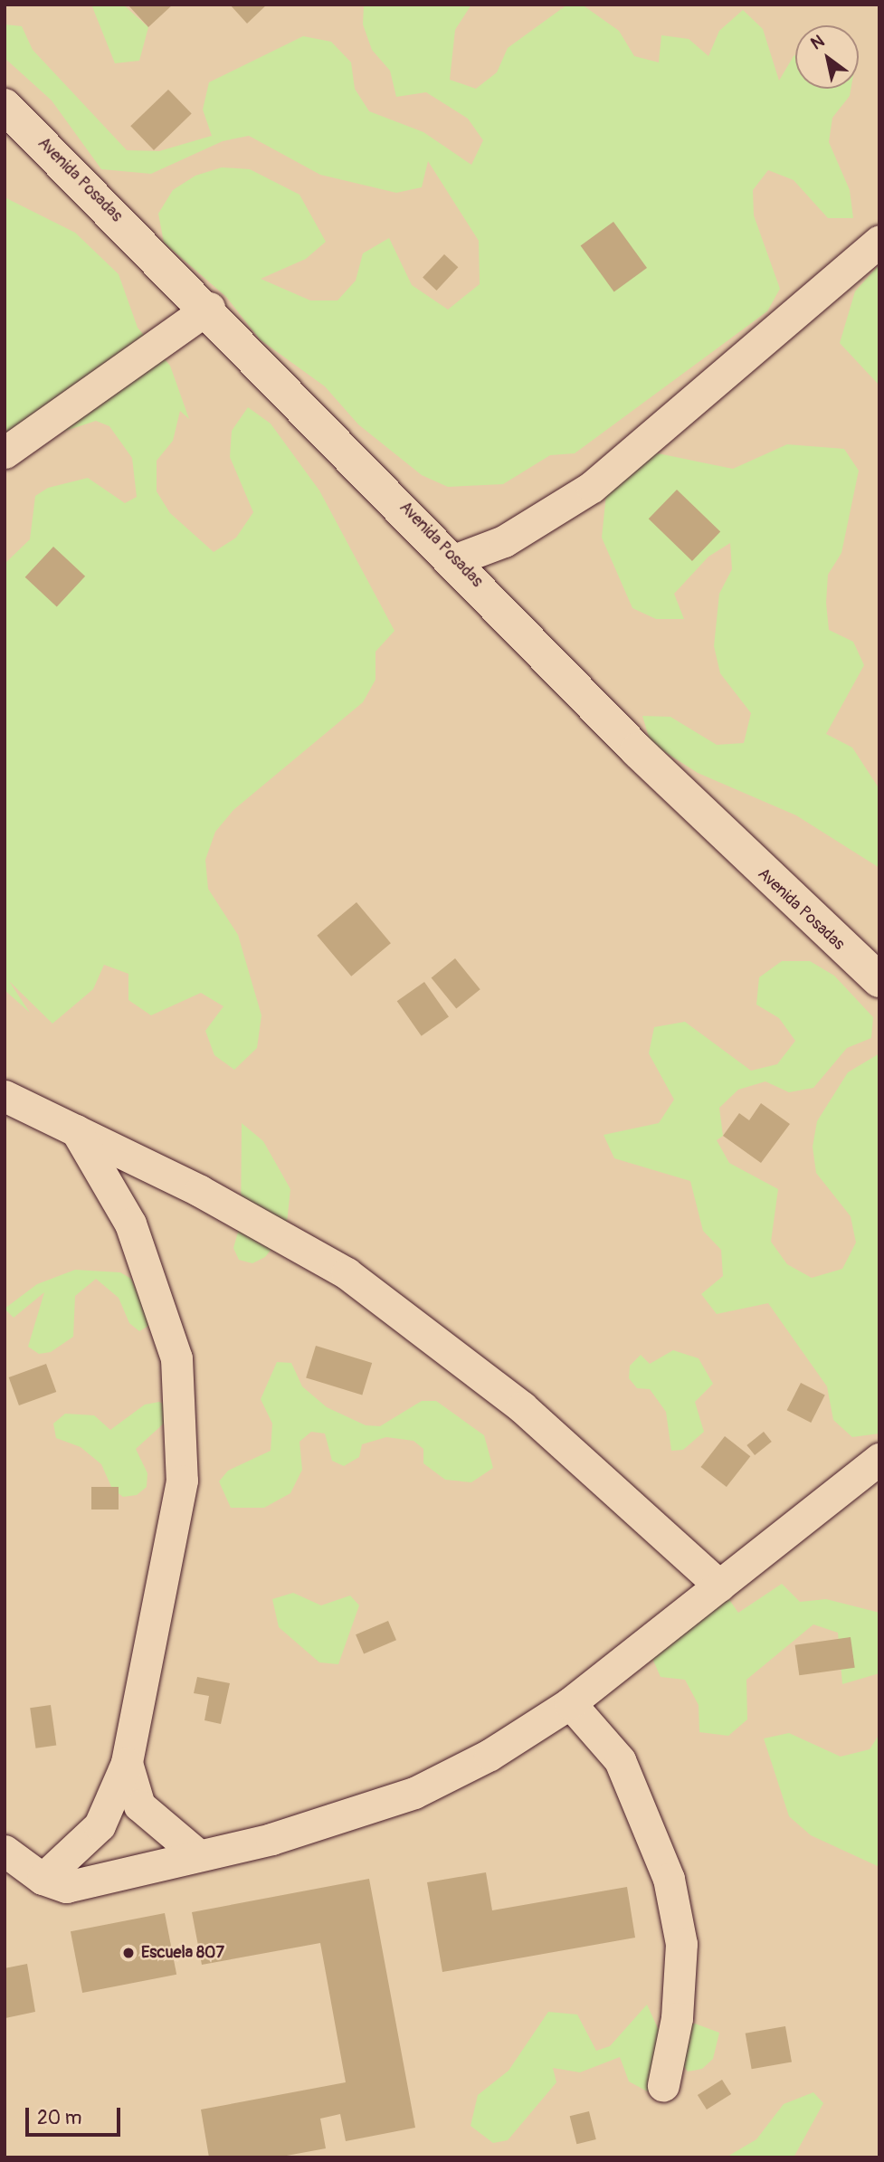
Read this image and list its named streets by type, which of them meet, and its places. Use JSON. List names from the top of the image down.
{
  "streets": {
    "street": ["Avenida Posadas"]
  },
  "places": ["Escuela 807"],
  "scale_bar": "20 m",
  "north": "top left"
}
